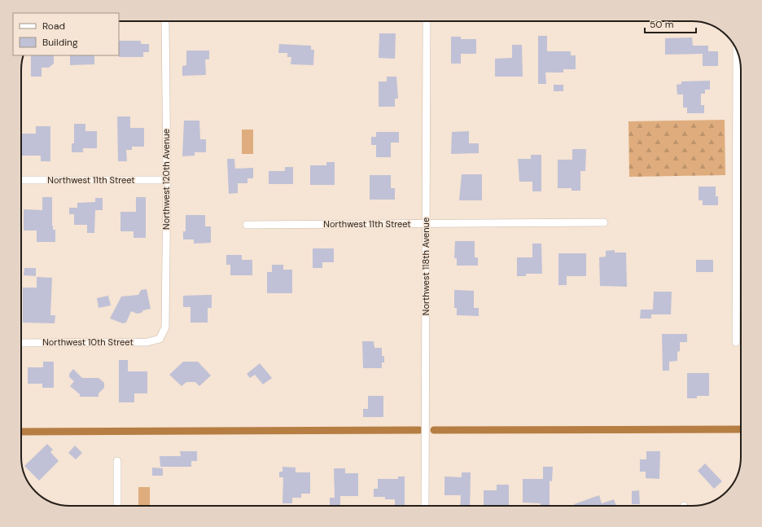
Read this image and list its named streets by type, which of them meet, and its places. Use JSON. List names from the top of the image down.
{
  "streets": {
    "street": [
      "Northwest 120th Avenue",
      "Northwest 11th Street",
      "Northwest 118th Avenue",
      "Northwest 10th Street"
    ]
  },
  "crossings": [
    ["Northwest 120th Avenue", "Northwest 11th Street"],
    ["Northwest 120th Avenue", "Northwest 10th Street"],
    ["Northwest 11th Street", "Northwest 118th Avenue"]
  ],
  "legend": ["Road", "Building"],
  "scale_bar": "50 m"
}
